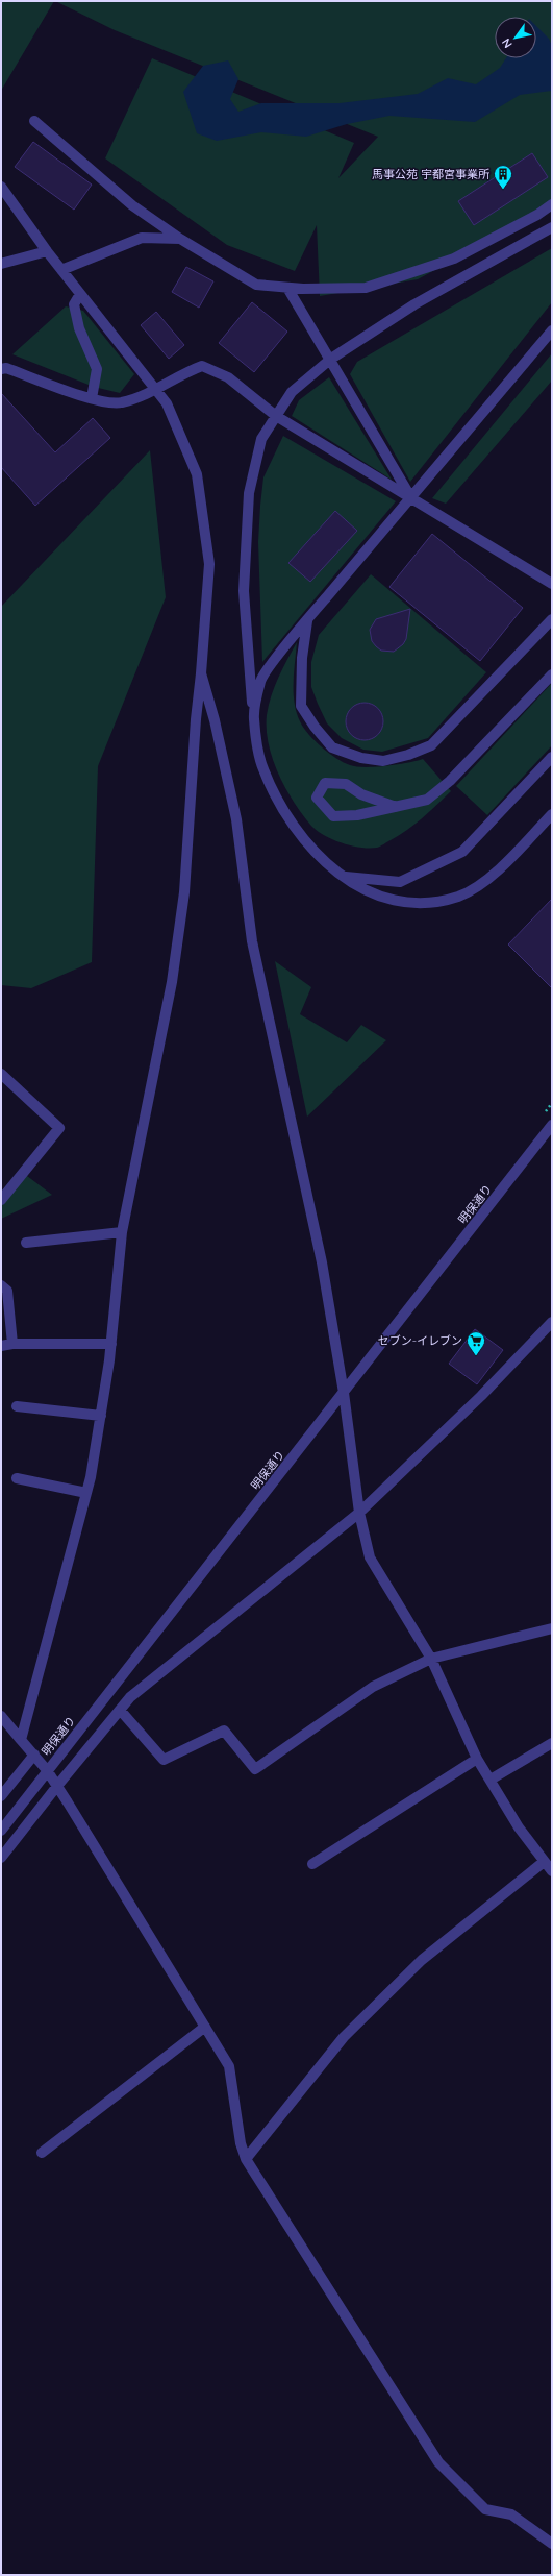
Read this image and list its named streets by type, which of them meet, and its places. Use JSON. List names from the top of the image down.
{
  "streets": {
    "street": ["明保通り"]
  },
  "places": {
    "building": ["馬事公苑 宇都宮事業所"],
    "supermarket": ["セブン-イレブン"]
  },
  "north": "bottom left"
}
